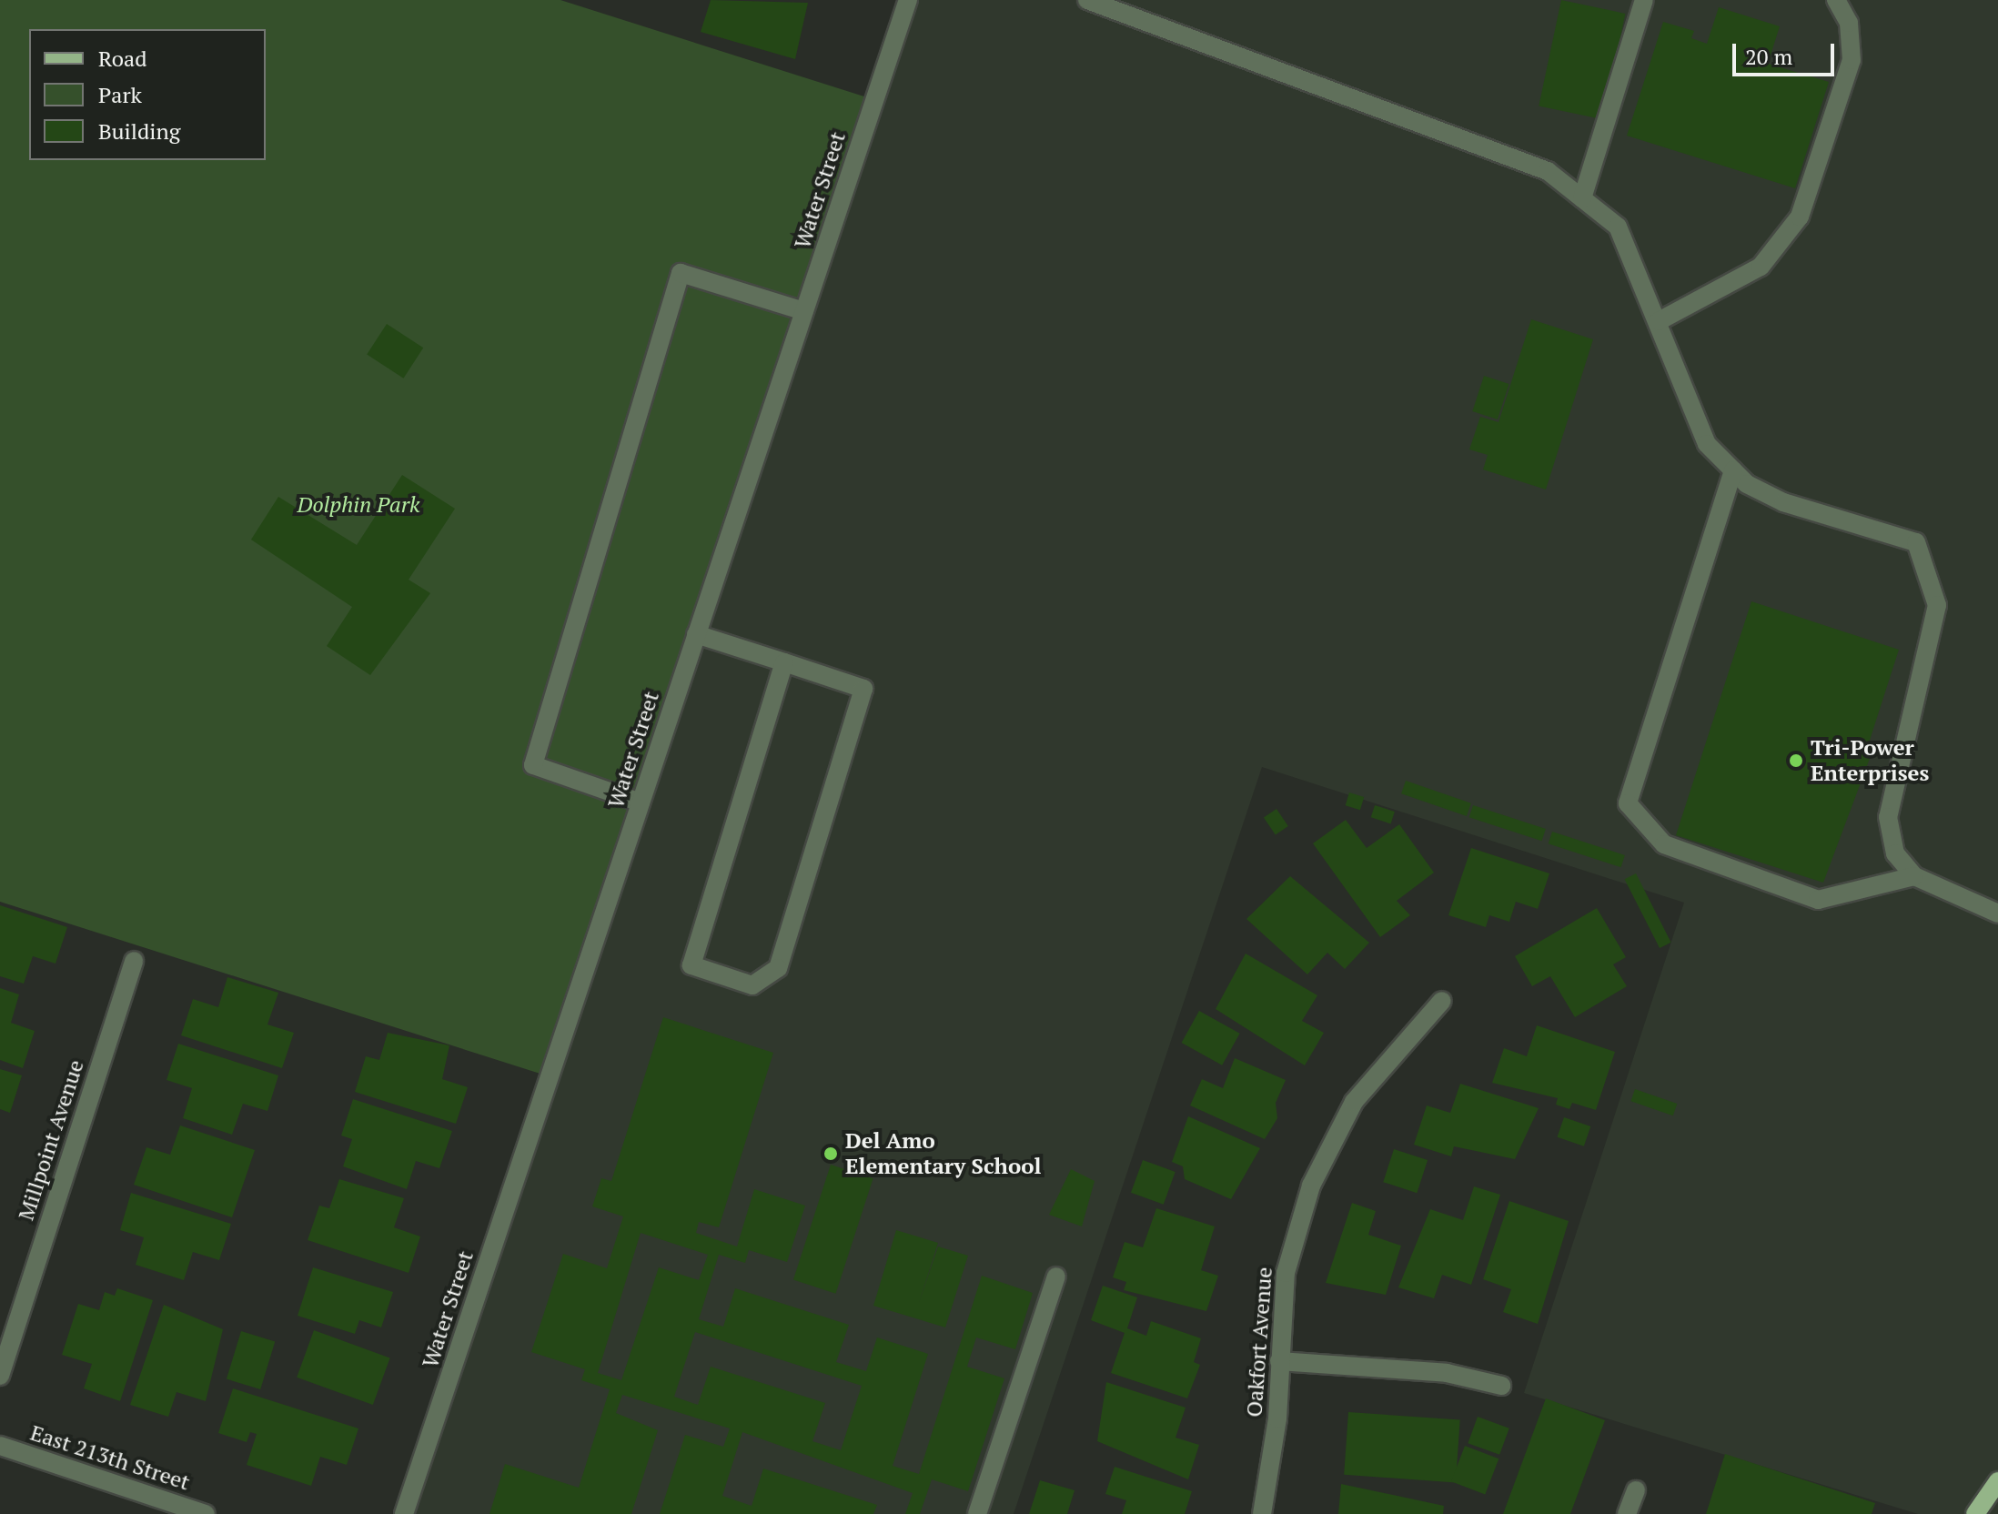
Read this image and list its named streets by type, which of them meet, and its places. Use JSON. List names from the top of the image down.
{
  "streets": {
    "street": [
      "Water Street",
      "Millpoint Avenue",
      "Oakfort Avenue",
      "East 213th Street"
    ]
  },
  "parks": ["Dolphin Park"],
  "places": ["Tri-Power Enterprises", "Del Amo Elementary School"],
  "legend": ["Road", "Park", "Building"],
  "scale_bar": "20 m"
}
